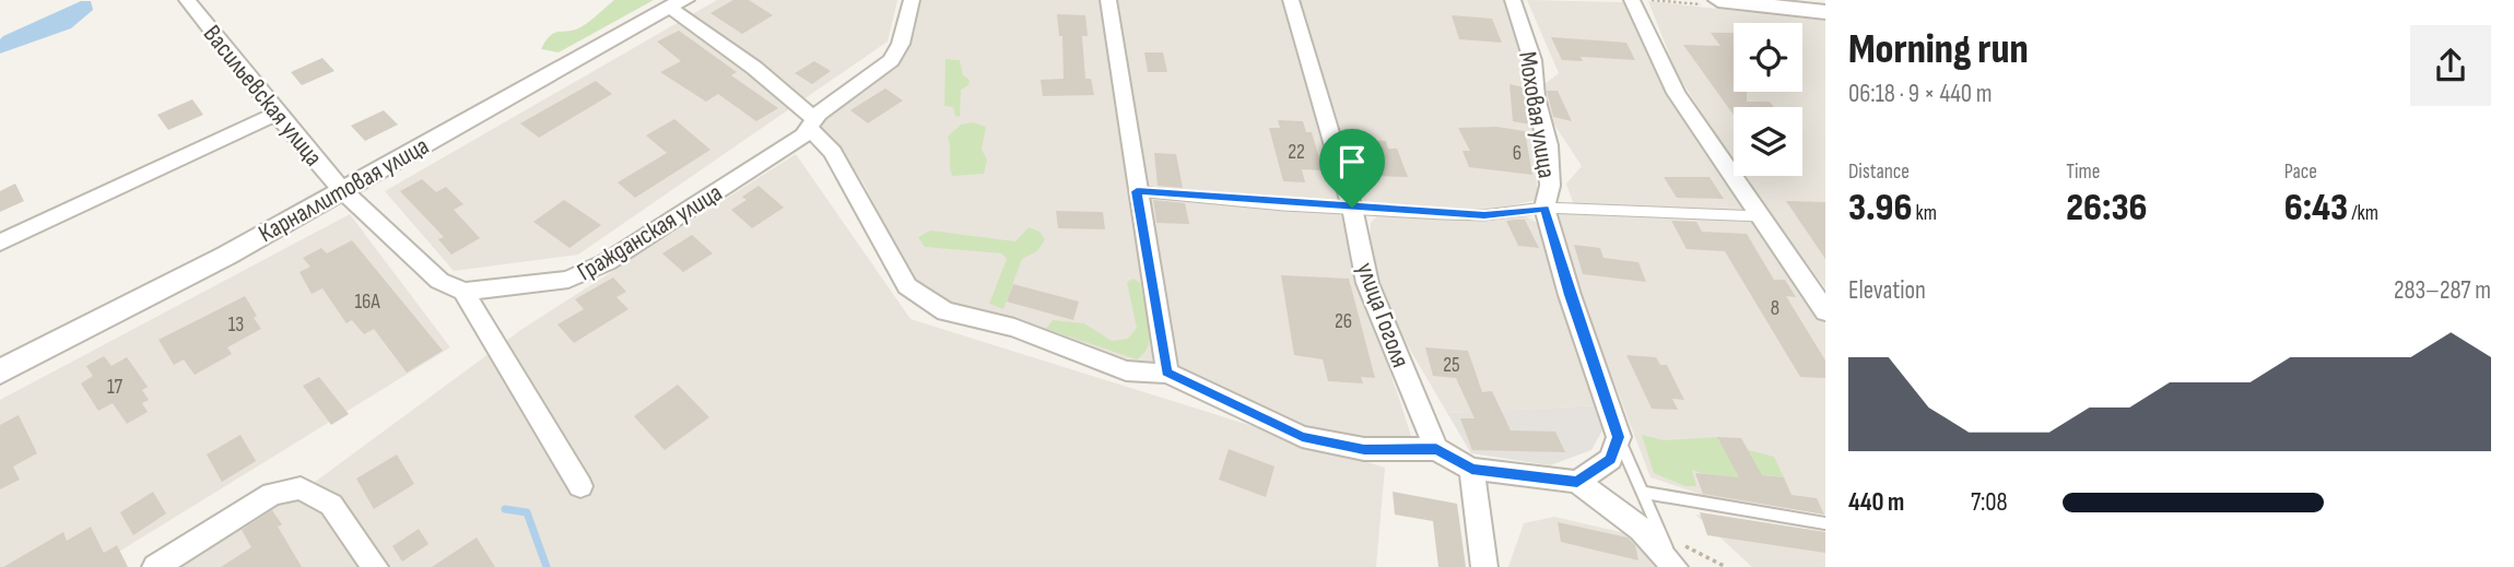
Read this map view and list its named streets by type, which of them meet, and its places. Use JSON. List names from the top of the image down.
{
  "streets": {
    "street": [
      "Васильевская улица",
      "Моховая улица",
      "Карналлитовая улица",
      "Гражданская улица",
      "улица Гоголя"
    ]
  },
  "crossings": [
    ["Васильевская улица", "Карналлитовая улица"]
  ],
  "house_numbers": [
    "22",
    "6",
    "16А",
    "8",
    "26",
    "13",
    "25",
    "17"
  ],
  "page": {
    "heading": ["Morning run", "06:18 · 9 × 440 m"],
    "stats": [
      ["Distance", "3.96 km"],
      ["Time", "26:36"],
      ["Pace", "6:43 /km"]
    ],
    "chart": ["Elevation", "283–287 m"],
    "list": [
      {
        "name": "440 m",
        "note": "7:08"
      }
    ]
  }
}
